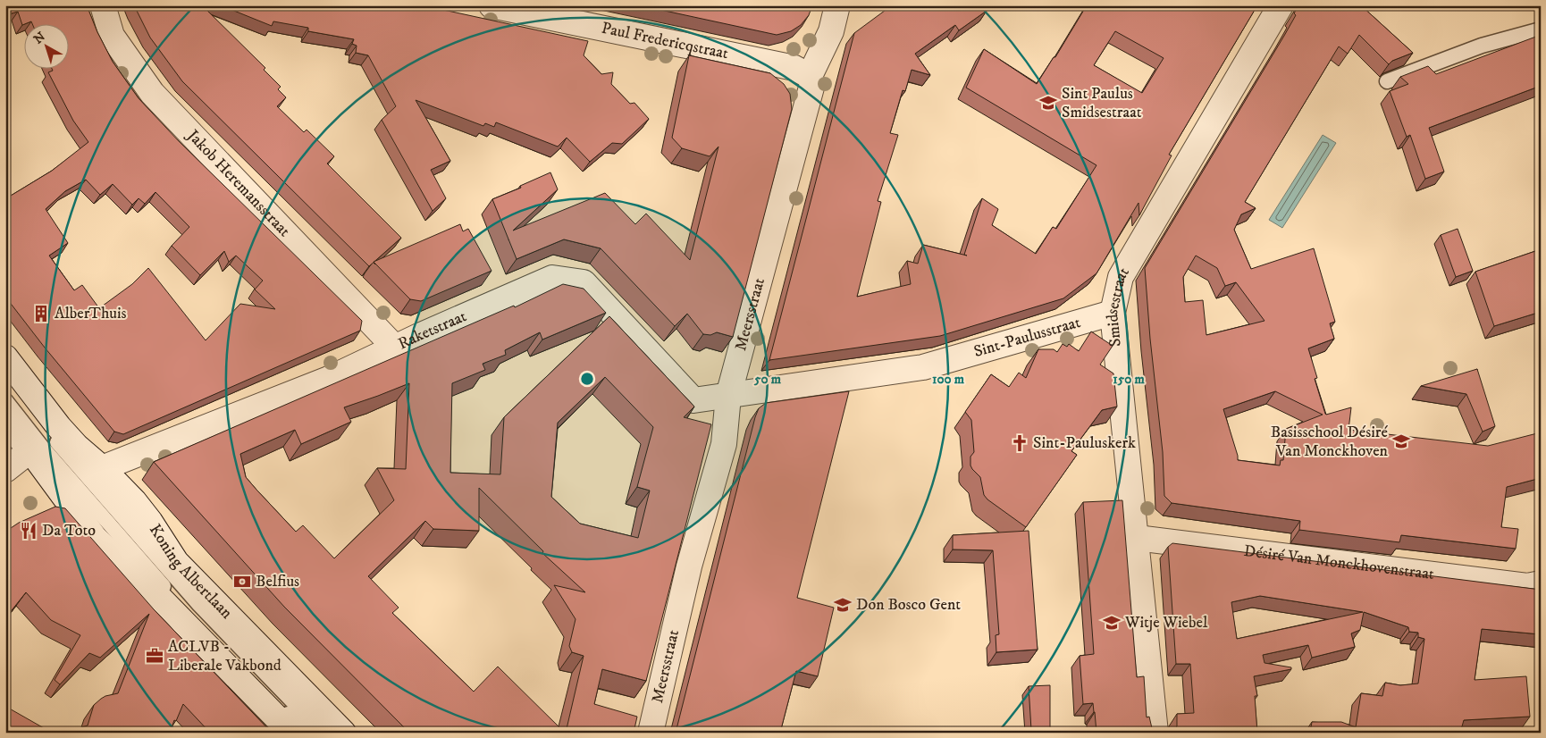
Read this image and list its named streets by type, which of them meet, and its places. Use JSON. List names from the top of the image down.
{
  "streets": {
    "street": [
      "Paul Fredericqstraat",
      "Jakob Heremansstraat",
      "Smidsestraat",
      "Meersstraat",
      "Raketstraat",
      "Sint-Paulusstraat",
      "Désiré Van Monckhovenstraat",
      "Koning Albertlaan"
    ]
  },
  "crossings": [
    ["Paul Fredericqstraat", "Meersstraat"],
    ["Jakob Heremansstraat", "Raketstraat"],
    ["Smidsestraat", "Sint-Paulusstraat"],
    ["Smidsestraat", "Désiré Van Monckhovenstraat"],
    ["Meersstraat", "Raketstraat"],
    ["Meersstraat", "Sint-Paulusstraat"],
    ["Raketstraat", "Sint-Paulusstraat"],
    ["Raketstraat", "Koning Albertlaan"]
  ],
  "places": {
    "school or university": [
      "Sint Paulus Smidsestraat",
      "Basisschool Désiré Van Monckhoven",
      "Don Bosco Gent",
      "Witje Wiebel"
    ],
    "building": ["AlberThuis"],
    "church": ["Sint-Pauluskerk"],
    "restaurant": ["Da Toto"],
    "bank": ["Belfius"],
    "office": ["ACLVB - Liberale Vakbond"]
  },
  "north": "top left",
  "rings": ["50 m", "100 m", "150 m"]
}
